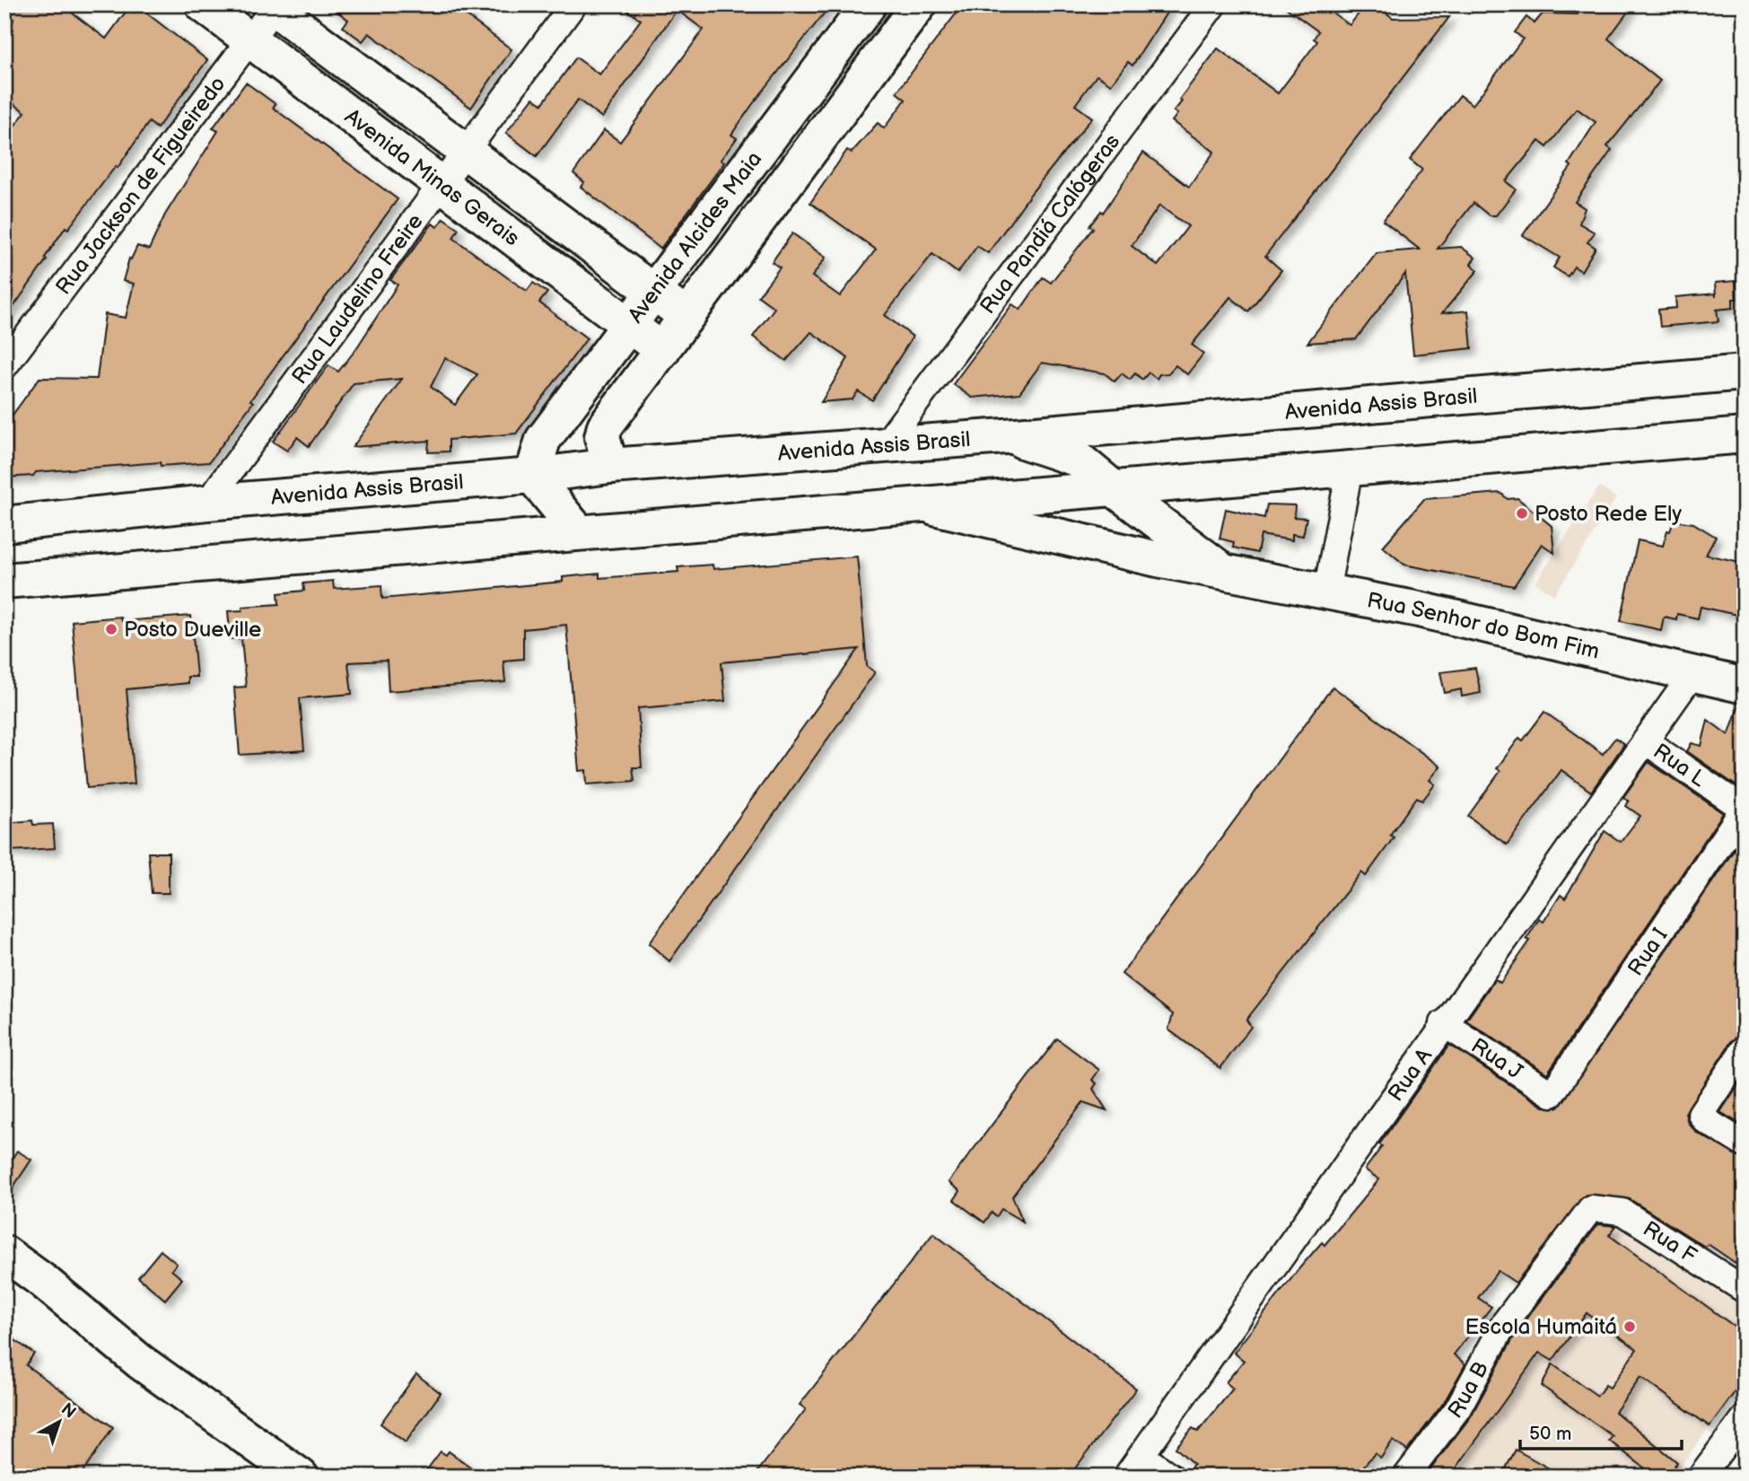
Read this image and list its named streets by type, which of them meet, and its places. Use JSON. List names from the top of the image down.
{
  "streets": {
    "main road": [
      "Avenida Minas Gerais",
      "Avenida Alcides Maia",
      "Avenida Assis Brasil",
      "Rua Senhor do Bom Fim"
    ],
    "street": [
      "Rua Jackson de Figueiredo",
      "Rua Pandiá Calógeras",
      "Rua Laudelino Freire",
      "Rua L",
      "Rua I",
      "Rua J",
      "Rua A",
      "Rua F",
      "Rua B"
    ]
  },
  "crossings": [
    ["Avenida Minas Gerais", "Rua Jackson de Figueiredo"],
    ["Avenida Minas Gerais", "Avenida Alcides Maia"],
    ["Avenida Minas Gerais", "Rua Laudelino Freire"],
    ["Rua Pandiá Calógeras", "Avenida Assis Brasil"],
    ["Avenida Alcides Maia", "Avenida Assis Brasil"],
    ["Rua Laudelino Freire", "Avenida Assis Brasil"],
    ["Avenida Assis Brasil", "Rua Senhor do Bom Fim"],
    ["Rua Senhor do Bom Fim", "Rua A"],
    ["Rua L", "Rua I"],
    ["Rua L", "Rua A"],
    ["Rua I", "Rua J"],
    ["Rua J", "Rua A"],
    ["Rua F", "Rua B"]
  ],
  "places": ["Posto Rede Ely", "Posto Dueville", "Escola Humaitá"],
  "scale_bar": "50 m",
  "north": "top right"
}
